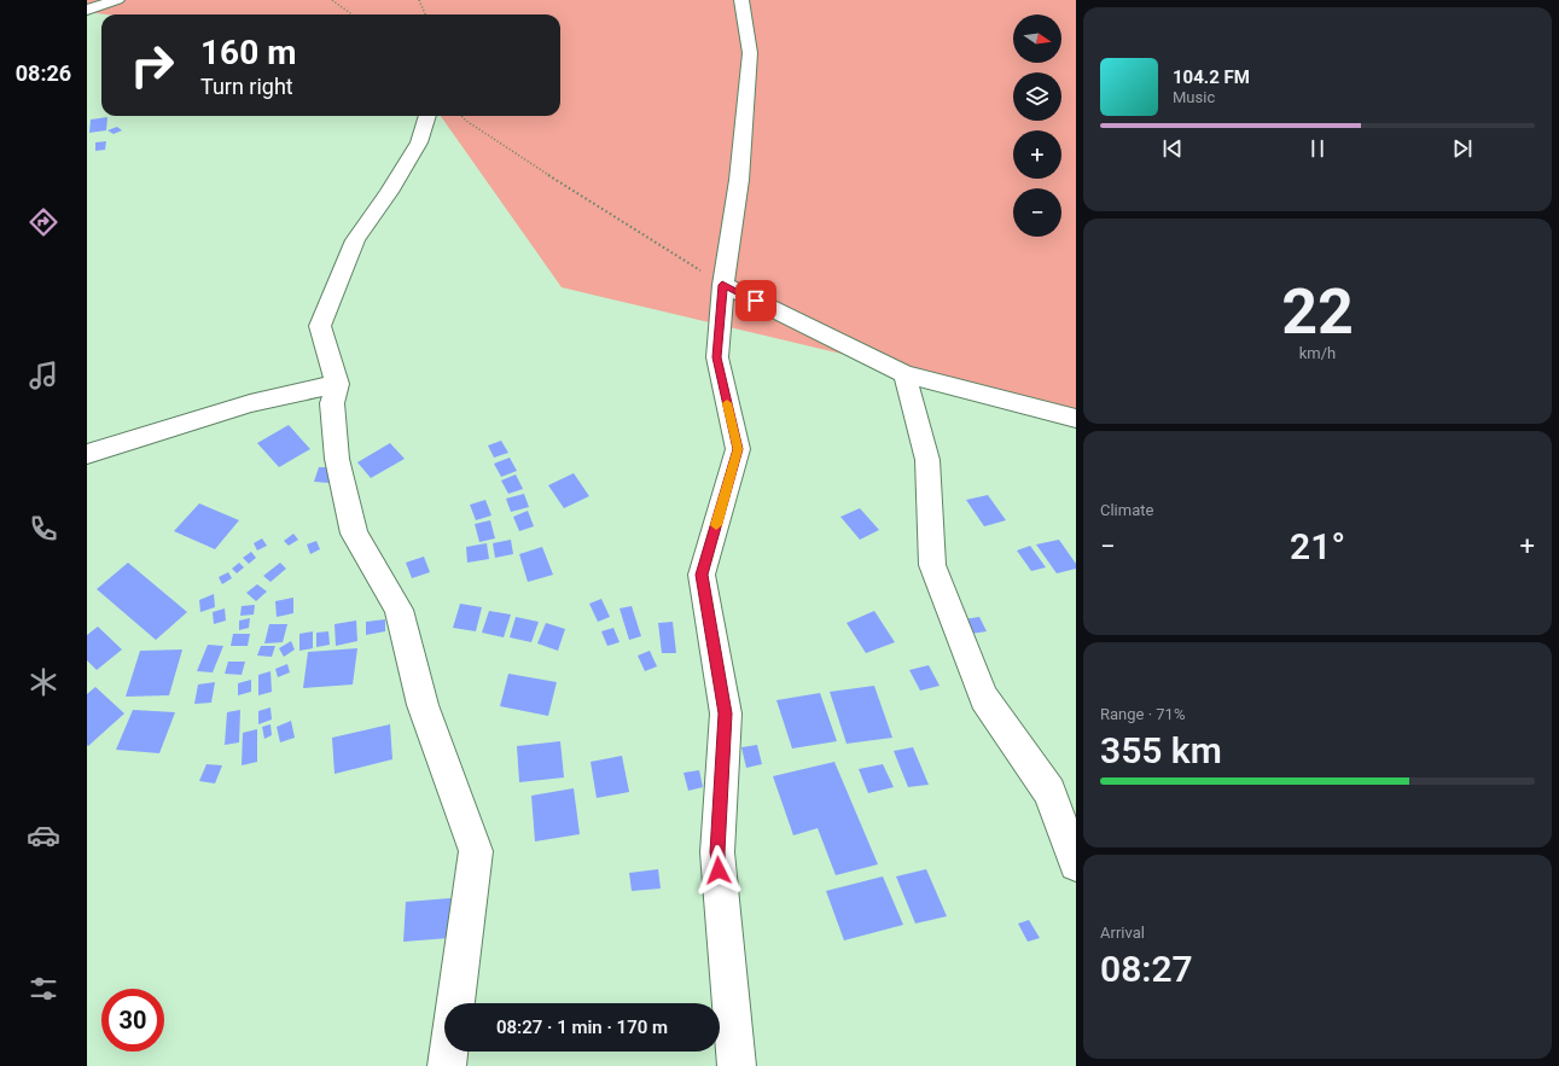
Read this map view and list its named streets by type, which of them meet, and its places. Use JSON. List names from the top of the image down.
{
  "north": "right",
  "page": {
    "tabs": "08:26",
    "map_buttons": ["+", "−"],
    "turn": ["160 m", "Turn right"],
    "song": ["104.2 FM", "Music"],
    "tile": [
      ["22", "km/h"],
      "Climate",
      ["Range · 71%", "355 km"],
      ["Arrival", "08:27"]
    ],
    "heat": ["−", "21°", "+"],
    "limit": "30",
    "trip": "08:27 · 1 min · 170 m"
  }
}
